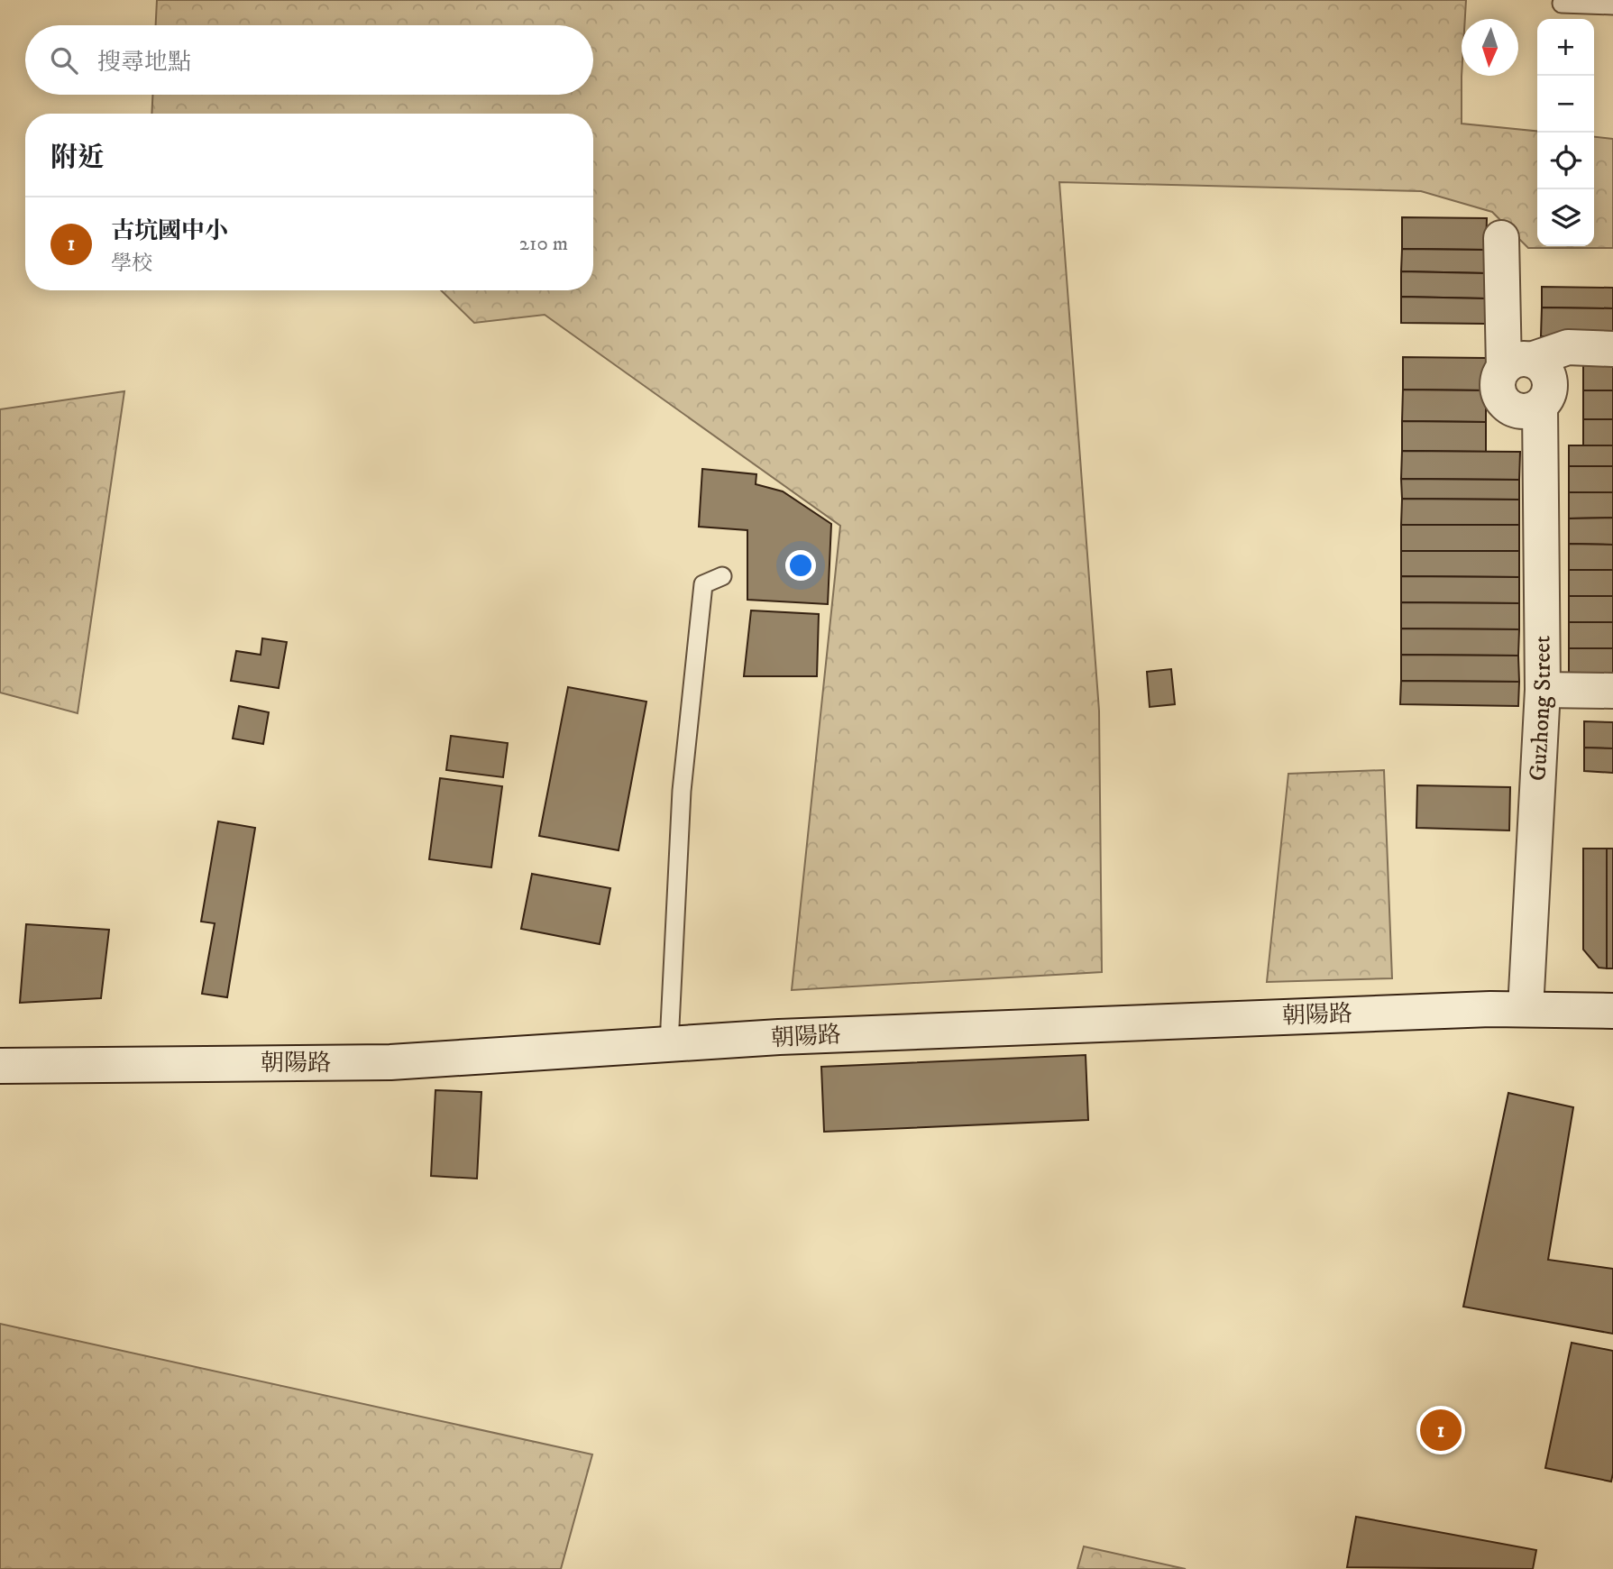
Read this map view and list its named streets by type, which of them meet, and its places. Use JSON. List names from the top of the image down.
{
  "streets": {
    "main road": ["Guzhong Street", "朝陽路"]
  },
  "crossings": [
    ["Guzhong Street", "朝陽路"]
  ],
  "north": "bottom",
  "page": {
    "map_buttons": ["+", "−"],
    "search": "搜尋地點",
    "heading": "附近",
    "list": [
      {
        "mark": "1",
        "name": "古坑國中小",
        "note": "學校",
        "value": "210 m"
      }
    ],
    "pins": "1"
  }
}
